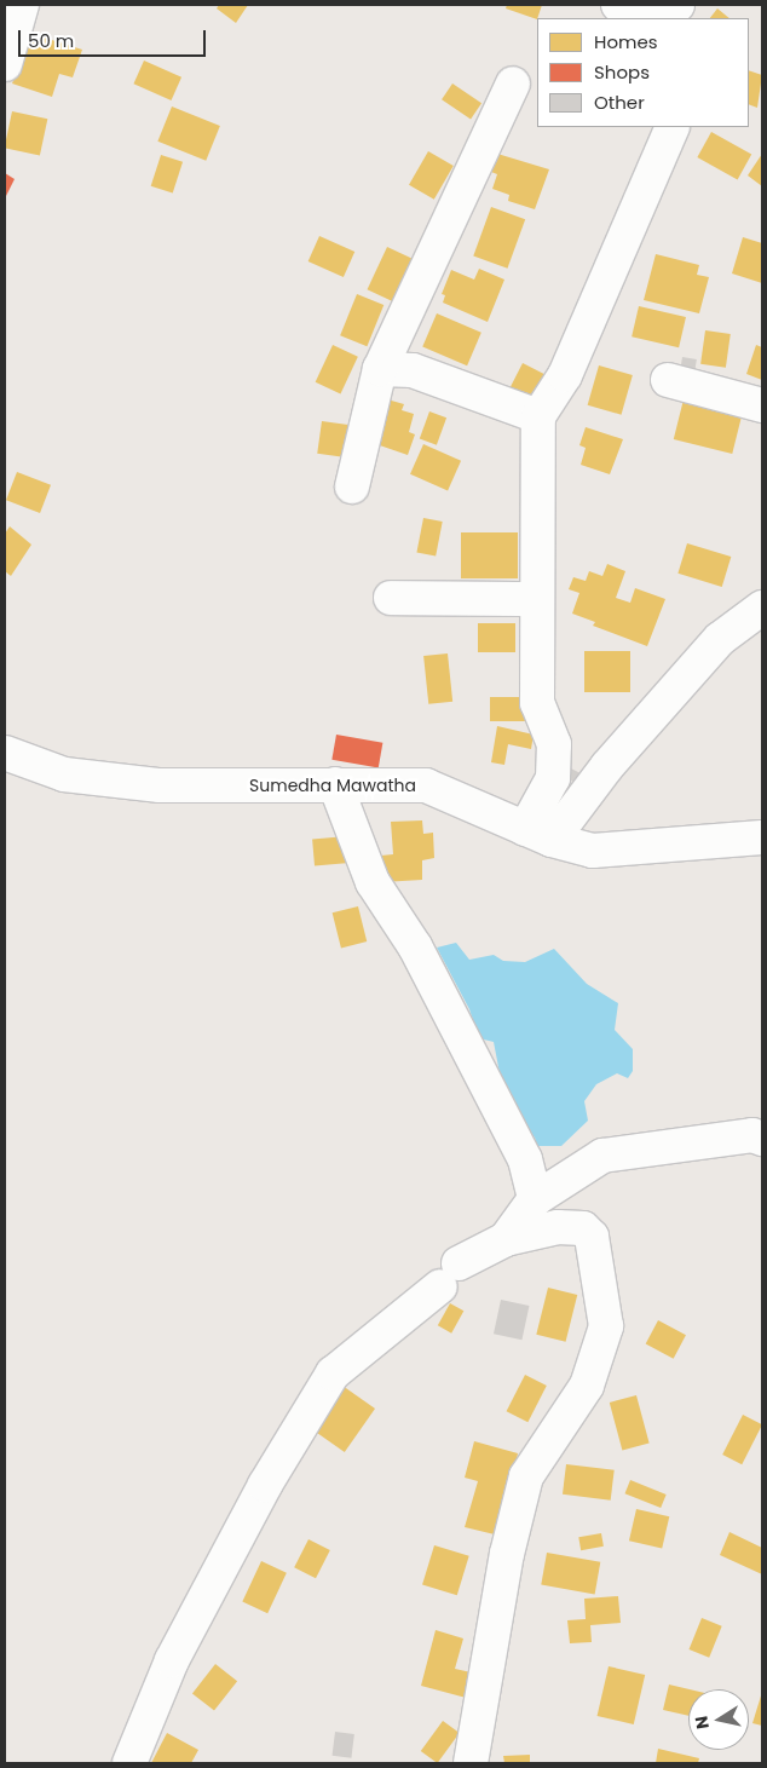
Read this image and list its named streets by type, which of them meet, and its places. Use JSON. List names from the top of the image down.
{
  "streets": {
    "street": ["Sumedha Mawatha"]
  },
  "legend": ["Homes", "Shops", "Other"],
  "scale_bar": "50 m",
  "north": "left"
}
